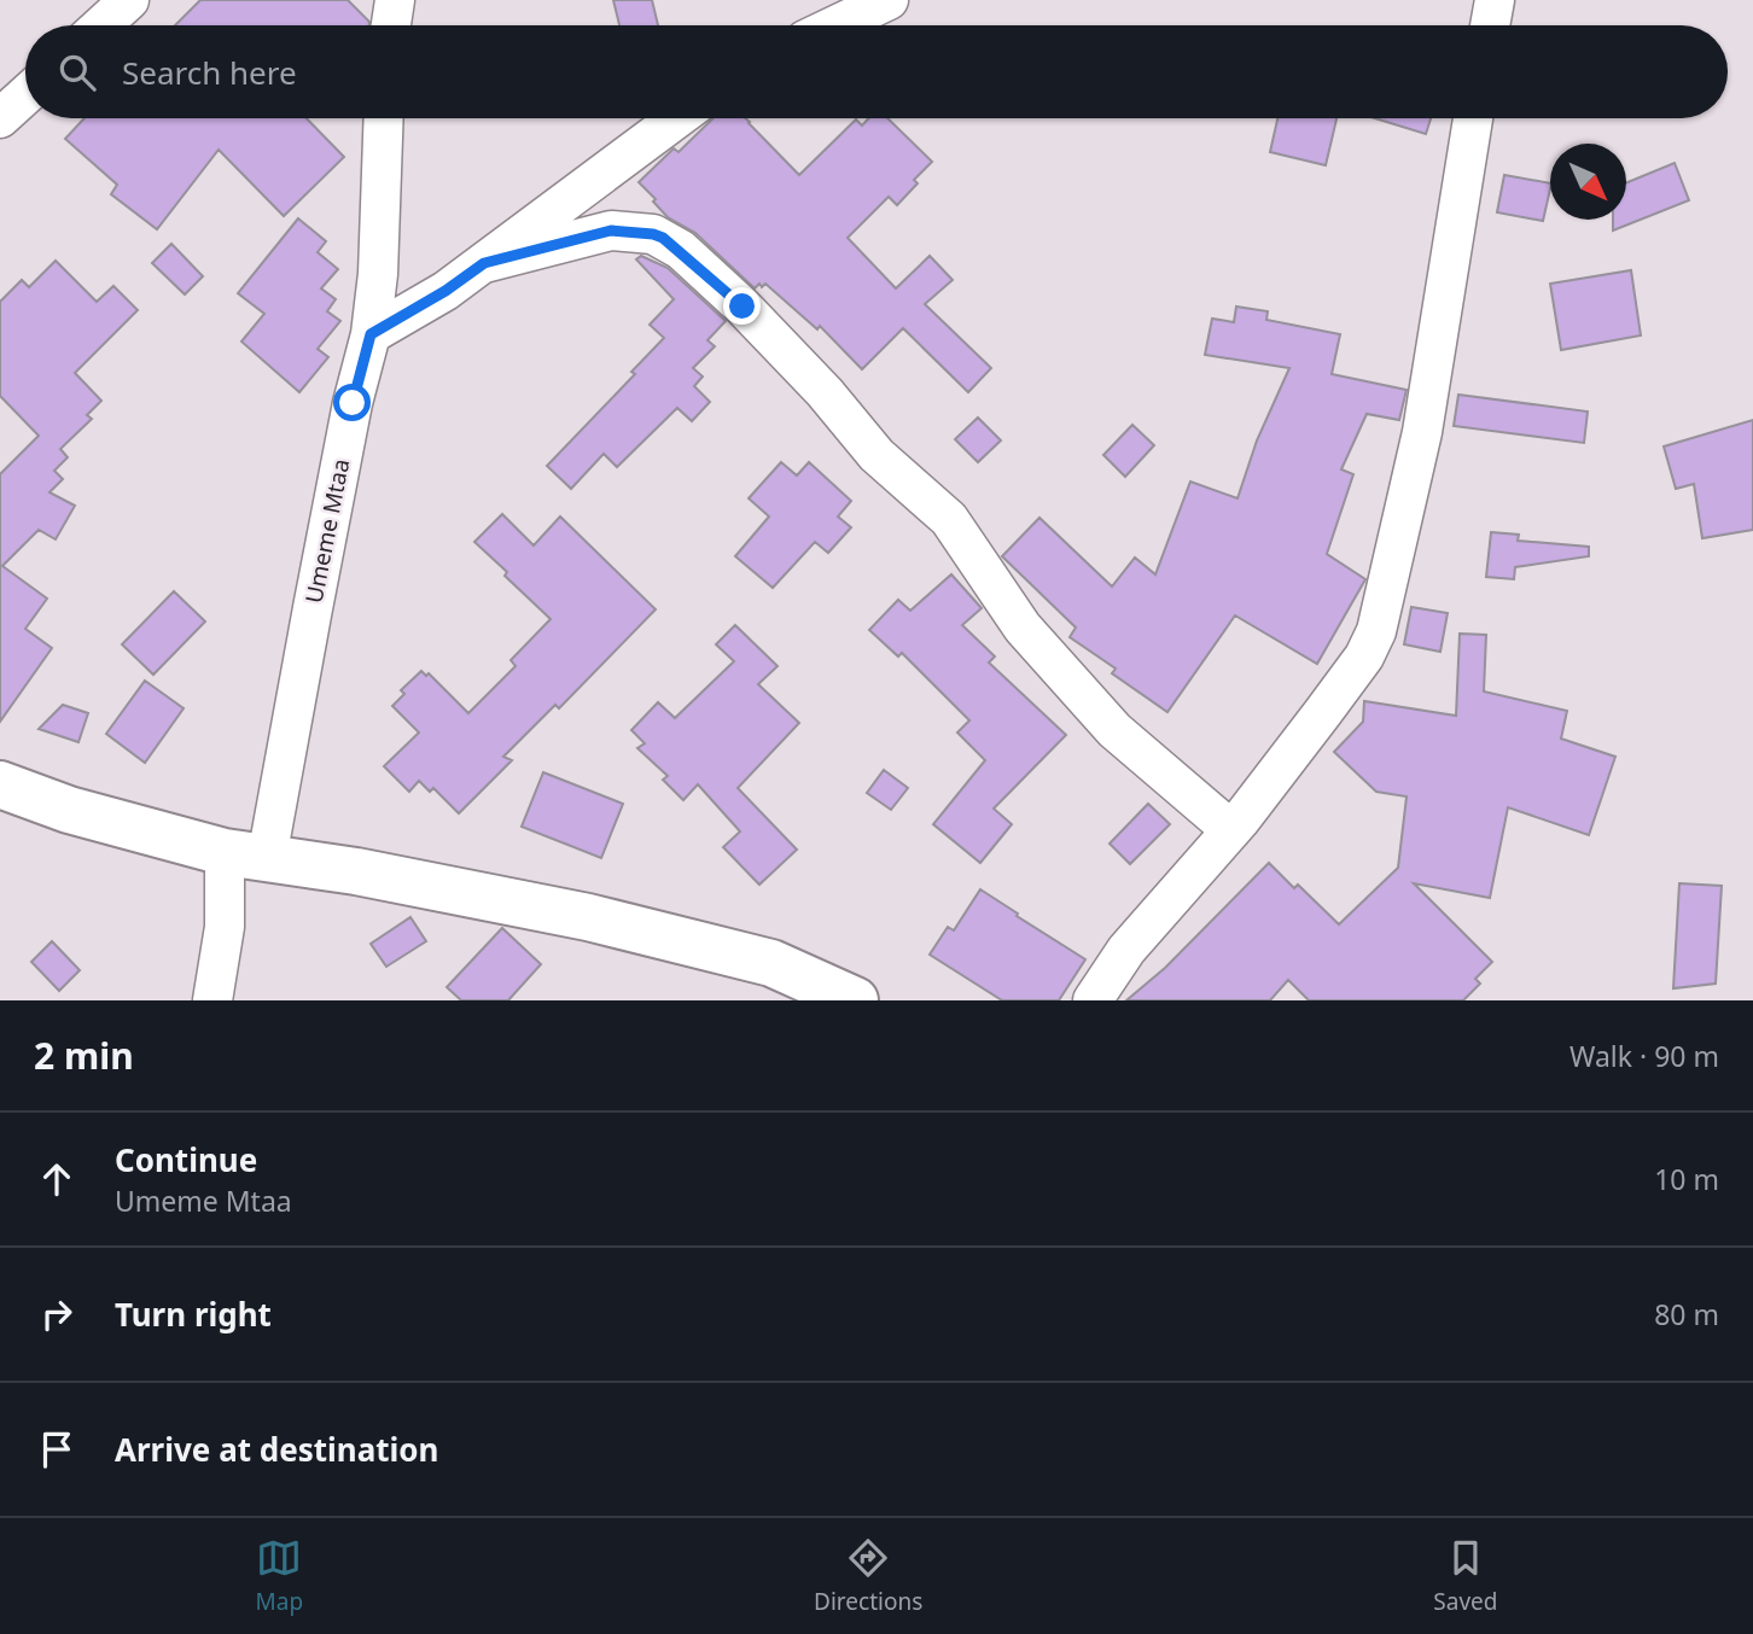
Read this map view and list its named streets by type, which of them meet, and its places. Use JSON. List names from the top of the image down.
{
  "streets": {
    "street": ["Umeme Mtaa"]
  },
  "north": "bottom right",
  "page": {
    "search": "Search here",
    "heading": ["2 min", "Walk · 90 m"],
    "list": [
      ["Continue", "Umeme Mtaa", "10 m"],
      ["Turn right", "80 m"],
      "Arrive at destination"
    ],
    "nav": ["Map", "Directions", "Saved"]
  }
}
